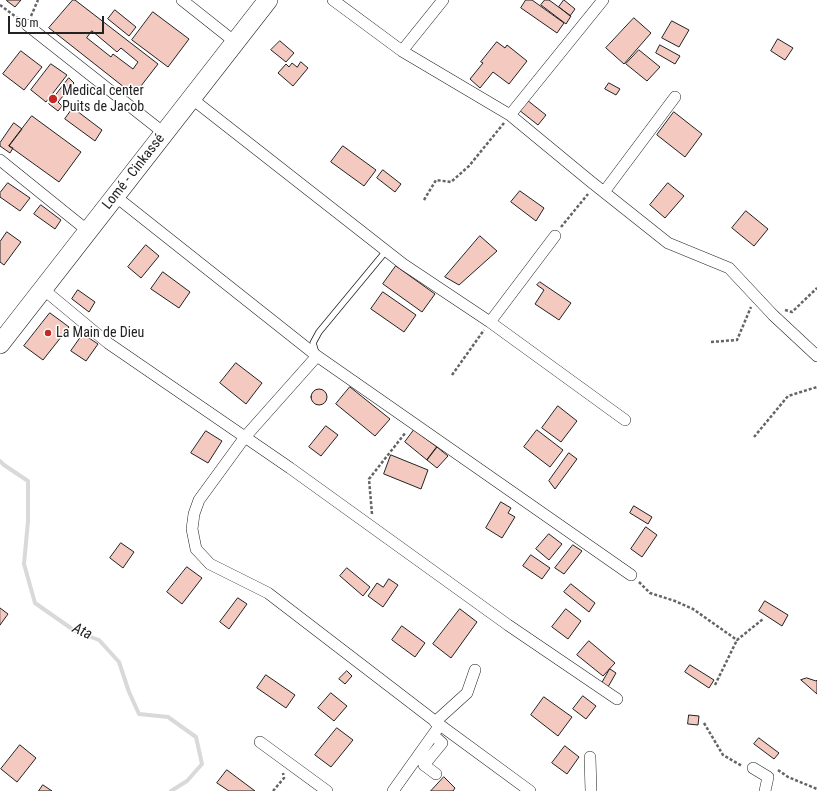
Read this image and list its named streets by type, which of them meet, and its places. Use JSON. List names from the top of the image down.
{
  "streets": {
    "highway": ["Lomé - Cinkassé"]
  },
  "water": ["Ata"],
  "places": ["Medical center Puits de Jacob", "La Main de Dieu"],
  "scale_bar": "50 m"
}
